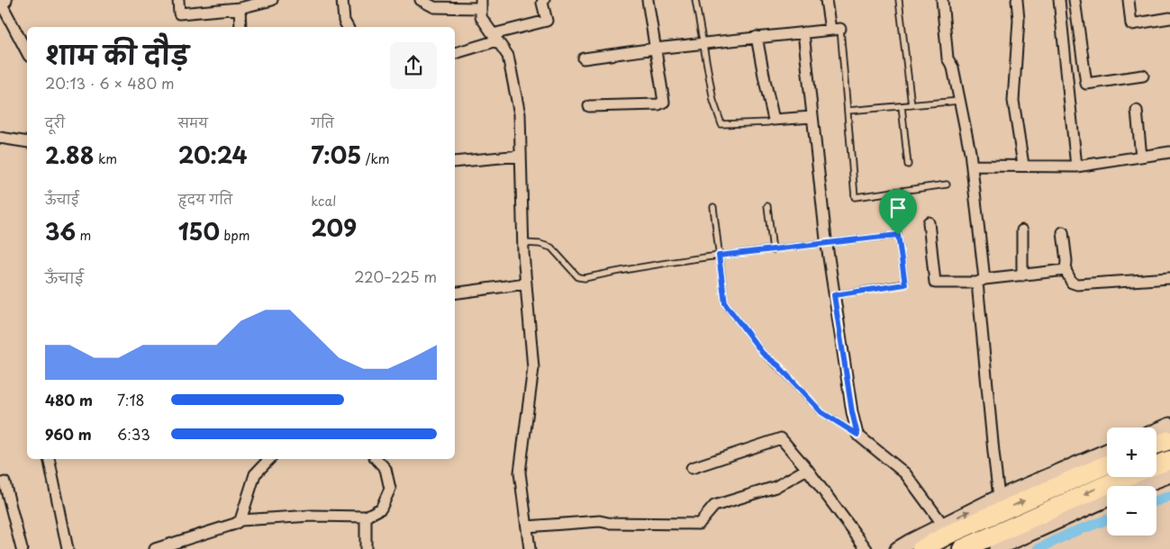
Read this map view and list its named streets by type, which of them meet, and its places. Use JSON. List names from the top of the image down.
{
  "page": {
    "heading": ["शाम की दौड़", "20:13 · 6 × 480 m"],
    "stats": [
      ["दूरी", "2.88 km"],
      ["समय", "20:24"],
      ["गति", "7:05 /km"],
      ["ऊँचाई", "36 m"],
      ["हृदय गति", "150 bpm"],
      ["kcal", "209"]
    ],
    "chart": ["ऊँचाई", "220–225 m"],
    "list": [
      {
        "name": "480 m",
        "note": "7:18"
      },
      {
        "name": "960 m",
        "note": "6:33"
      }
    ],
    "map_buttons": ["+", "−"]
  }
}
